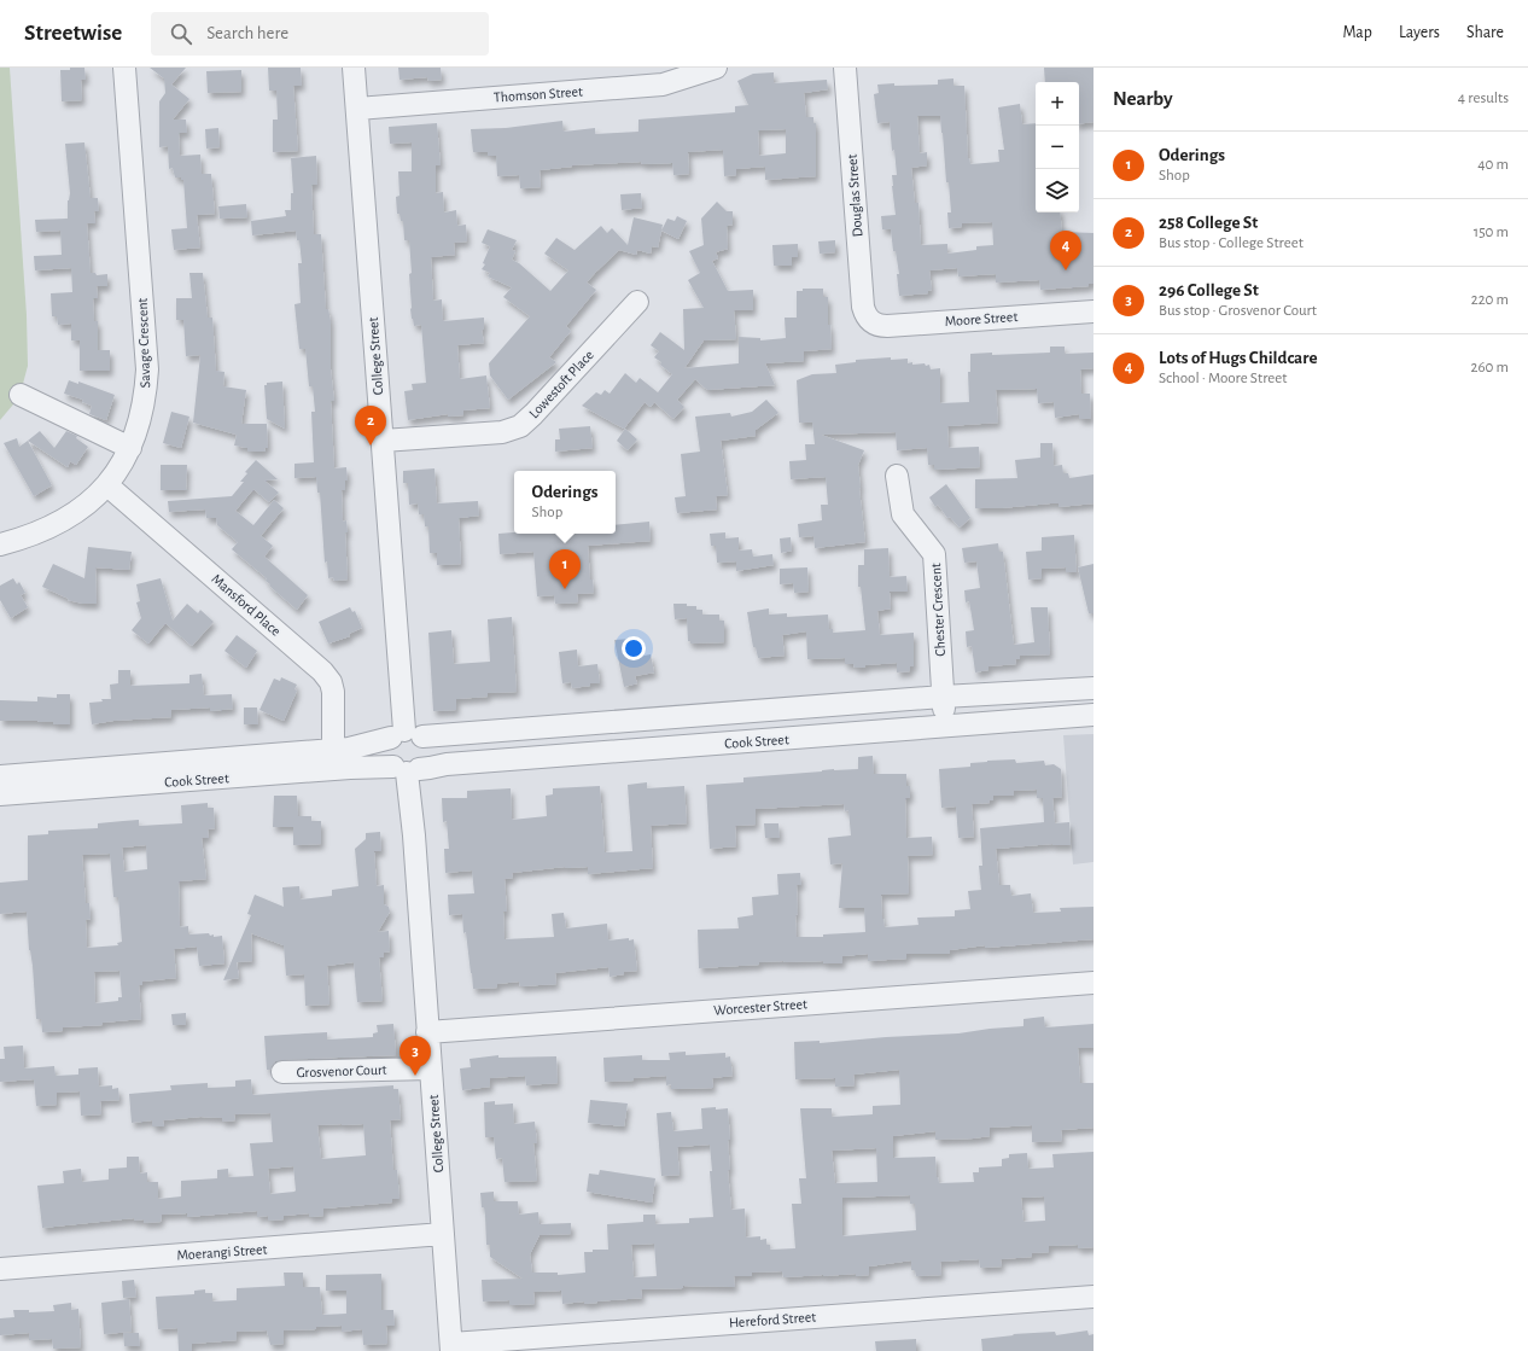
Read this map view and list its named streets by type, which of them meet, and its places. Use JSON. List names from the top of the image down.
{
  "streets": {
    "street": [
      "Thomson Street",
      "Douglas Street",
      "Moore Street",
      "Savage Crescent",
      "College Street",
      "Lowestoft Place",
      "Mansford Place",
      "Chester Crescent",
      "Cook Street",
      "Worcester Street",
      "Grosvenor Court",
      "Moerangi Street",
      "Hereford Street"
    ]
  },
  "crossings": [
    ["Thomson Street", "College Street"],
    ["Douglas Street", "Moore Street"],
    ["Savage Crescent", "Mansford Place"],
    ["College Street", "Lowestoft Place"],
    ["College Street", "Cook Street"],
    ["College Street", "Worcester Street"],
    ["College Street", "Grosvenor Court"],
    ["College Street", "Moerangi Street"],
    ["College Street", "Hereford Street"],
    ["Mansford Place", "Cook Street"],
    ["Chester Crescent", "Cook Street"]
  ],
  "page": {
    "header": "Streetwise",
    "search": "Search here",
    "nav": ["Map", "Layers", "Share"],
    "heading": ["Nearby", "4 results"],
    "map_buttons": ["+", "−"],
    "list": [
      {
        "mark": "1",
        "name": "Oderings",
        "note": "Shop",
        "value": "40 m"
      },
      {
        "mark": "2",
        "name": "258 College St",
        "note": "Bus stop · College Street",
        "value": "150 m"
      },
      {
        "mark": "3",
        "name": "296 College St",
        "note": "Bus stop · Grosvenor Court",
        "value": "220 m"
      },
      {
        "mark": "4",
        "name": "Lots of Hugs Childcare",
        "note": "School · Moore Street",
        "value": "260 m"
      }
    ],
    "pins": [
      "4",
      "2",
      "1",
      "3"
    ],
    "popup": ["Oderings", "Shop"]
  }
}
